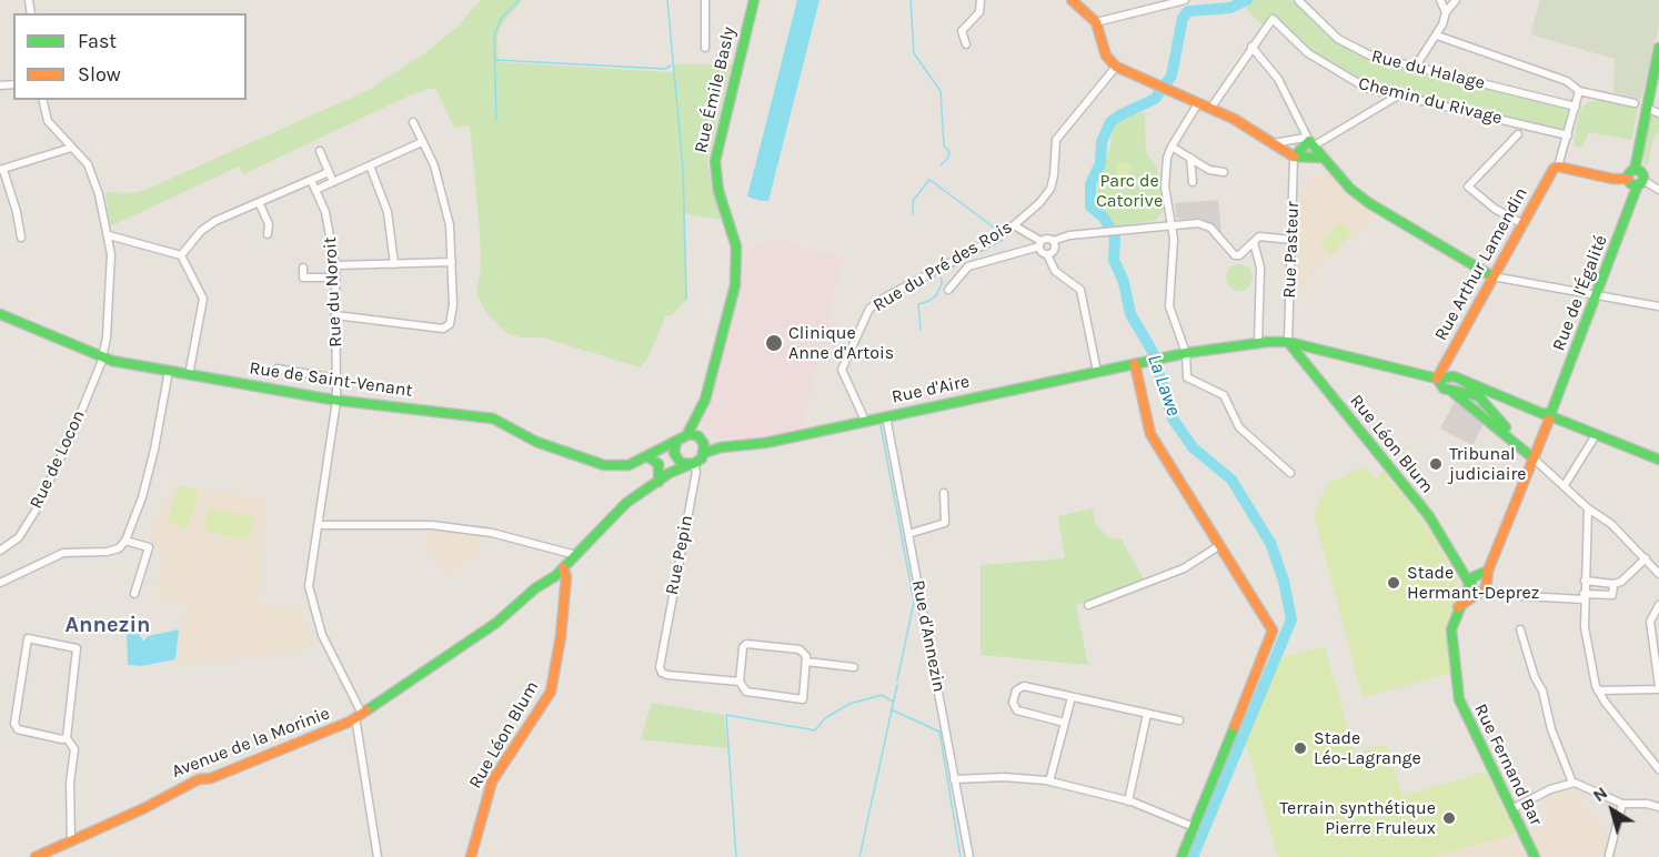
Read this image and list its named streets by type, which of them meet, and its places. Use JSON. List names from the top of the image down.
{
  "streets": {
    "main road": [
      "Rue Émile Basly",
      "Rue Arthur Lamendin",
      "Rue de l'Égalité",
      "Rue de Saint-Venant",
      "Rue d'Aire",
      "Rue Léon Blum",
      "Avenue de la Morinie",
      "Rue Fernand Bar"
    ],
    "street": [
      "Rue du Halage",
      "Chemin du Rivage",
      "Rue Pasteur",
      "Rue du Pré des Rois",
      "Rue du Noroit",
      "Rue de Locon",
      "Rue Pepin",
      "Rue d'Annezin"
    ]
  },
  "crossings": [
    ["Rue Émile Basly", "Rue de Saint-Venant"],
    ["Rue Émile Basly", "Rue d'Aire"],
    ["Rue Émile Basly", "Rue Pepin"],
    ["Rue Pasteur", "Rue d'Aire"],
    ["Rue Pasteur", "Rue Léon Blum"],
    ["Rue Arthur Lamendin", "Rue d'Aire"],
    ["Rue du Pré des Rois", "Rue d'Aire"],
    ["Rue du Noroit", "Rue de Saint-Venant"],
    ["Rue du Noroit", "Avenue de la Morinie"],
    ["Rue de l'Égalité", "Rue Fernand Bar"],
    ["Rue de Saint-Venant", "Rue d'Aire"],
    ["Rue de Saint-Venant", "Rue de Locon"],
    ["Rue de Saint-Venant", "Rue Pepin"],
    ["Rue d'Aire", "Rue Léon Blum"],
    ["Rue d'Aire", "Rue Pepin"],
    ["Rue d'Aire", "Rue d'Annezin"],
    ["Rue Léon Blum", "Avenue de la Morinie"],
    ["Rue Léon Blum", "Rue Fernand Bar"]
  ],
  "districts": ["Annezin"],
  "water": ["La Lawe"],
  "parks": ["Parc de Catorive"],
  "places": [
    "Clinique Anne d'Artois",
    "Tribunal judiciaire",
    "Stade Hermant-Deprez",
    "Stade Léo-Lagrange",
    "Terrain synthétique Pierre Fruleux"
  ],
  "legend": ["Fast", "Slow"],
  "north": "top left"
}
